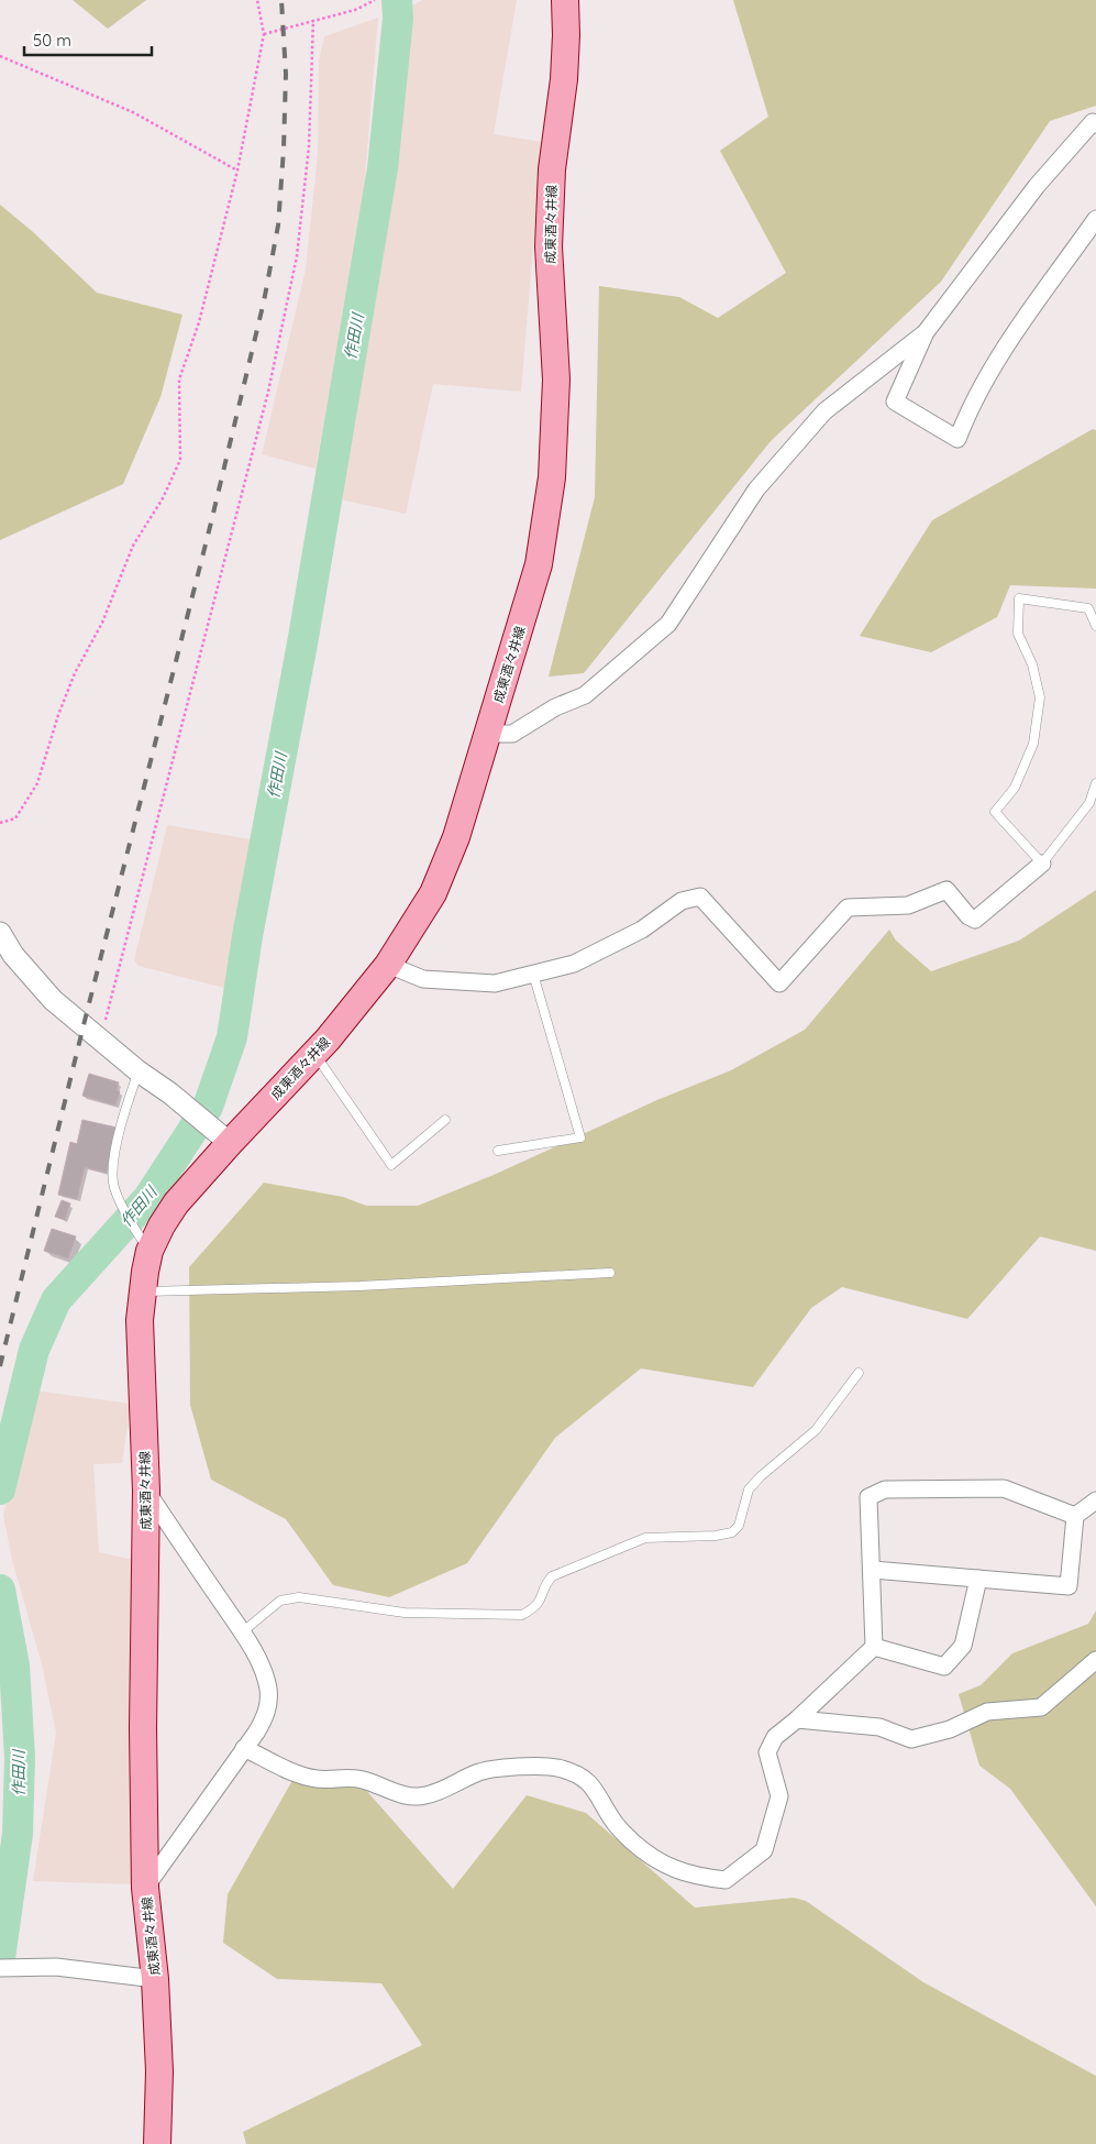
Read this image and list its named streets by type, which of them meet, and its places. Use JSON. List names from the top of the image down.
{
  "streets": {
    "main road": ["成東酒々井線"]
  },
  "water": ["作田川"],
  "scale_bar": "50 m"
}
